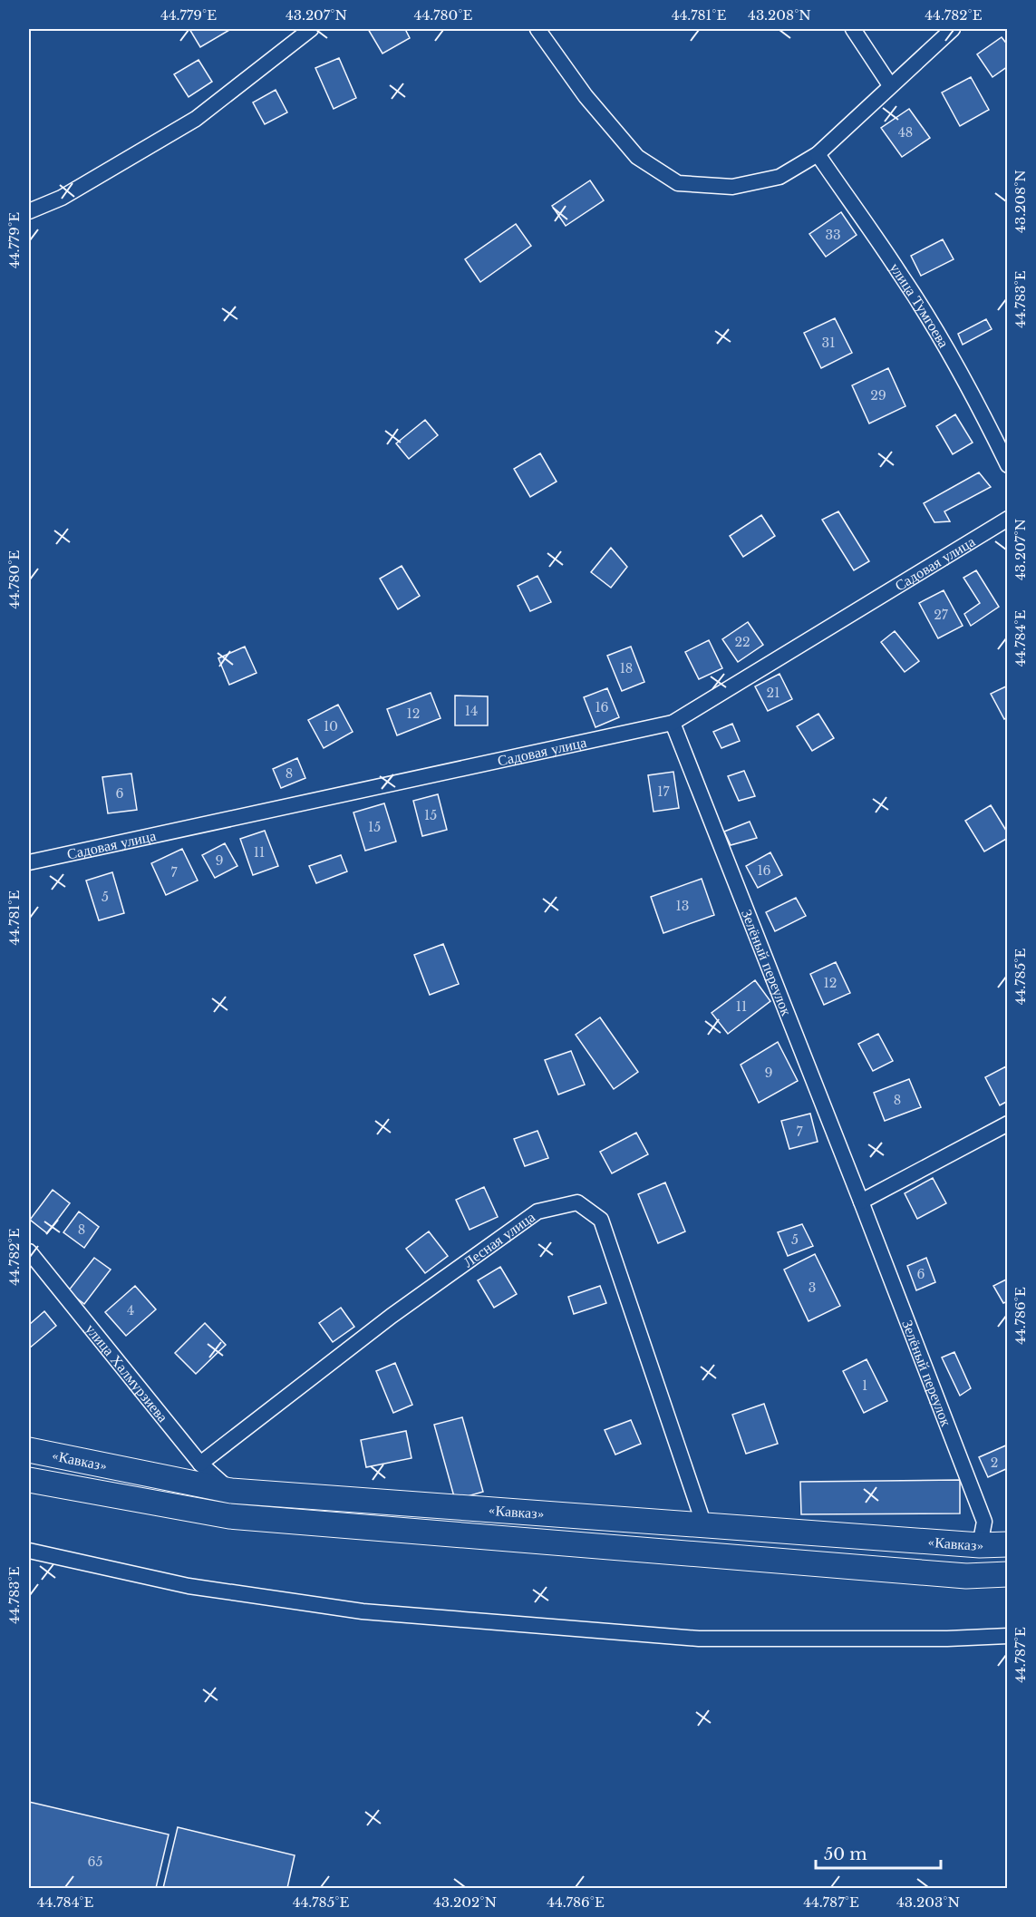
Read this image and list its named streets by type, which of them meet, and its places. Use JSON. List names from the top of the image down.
{
  "streets": {
    "highway": ["«Кавказ»"],
    "street": [
      "улица Тумгоева",
      "Садовая улица",
      "Зелёный переулок",
      "Лесная улица",
      "улица Халмурзиева"
    ]
  },
  "crossings": [
    ["Садовая улица", "Зелёный переулок"],
    ["Зелёный переулок", "«Кавказ»"],
    ["Лесная улица", "улица Халмурзиева"],
    ["Лесная улица", "«Кавказ»"],
    ["улица Халмурзиева", "«Кавказ»"]
  ],
  "house_numbers": [
    "48",
    "33",
    "31",
    "29",
    "27",
    "22",
    "18",
    "21",
    "16",
    "14",
    "12",
    "10",
    "8",
    "17",
    "6",
    "15",
    "15",
    "11",
    "9",
    "16",
    "7",
    "5",
    "13",
    "12",
    "11",
    "9",
    "8",
    "7",
    "8",
    "5",
    "6",
    "3",
    "4",
    "1",
    "2",
    "65"
  ],
  "scale_bar": "50 m",
  "coordinates": [
    "44.779°E",
    "43.207°N",
    "44.780°E",
    "44.781°E",
    "43.208°N",
    "44.782°E",
    "44.783°E",
    "44.784°E",
    "44.785°E",
    "44.786°E",
    "44.787°E",
    "43.202°N",
    "43.203°N"
  ]
}
